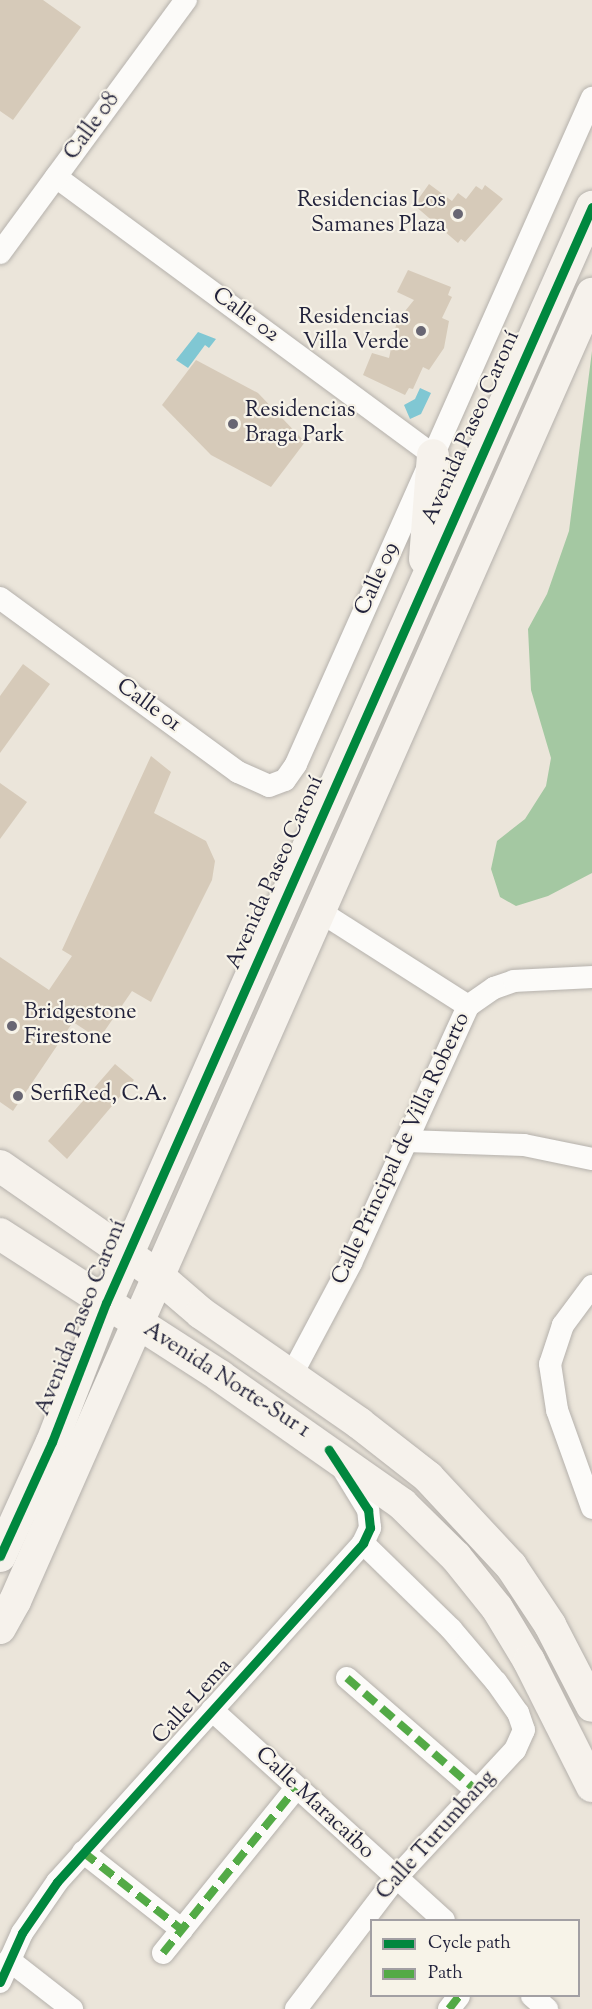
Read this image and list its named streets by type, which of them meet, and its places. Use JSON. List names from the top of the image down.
{
  "streets": {
    "street": [
      "Calle 08",
      "Calle 02",
      "Avenida Paseo Caroní",
      "Calle 09",
      "Calle 01",
      "Calle Principal de Villa Roberto",
      "Avenida Norte-Sur 1",
      "Calle Lema",
      "Calle Maracaibo",
      "Calle Turumbang"
    ]
  },
  "crossings": [
    ["Calle 08", "Calle 02"],
    ["Calle 02", "Calle 09"],
    ["Avenida Paseo Caroní", "Avenida Norte-Sur 1"],
    ["Calle 09", "Calle 01"],
    ["Calle Principal de Villa Roberto", "Avenida Norte-Sur 1"],
    ["Calle Lema", "Calle Maracaibo"],
    ["Calle Lema", "Calle Turumbang"],
    ["Calle Maracaibo", "Calle Turumbang"]
  ],
  "places": [
    "Residencias Los Samanes Plaza",
    "Residencias Villa Verde",
    "Residencias Braga Park",
    "Bridgestone Firestone",
    "SerfiRed, C.A."
  ],
  "legend": ["Cycle path", "Path"]
}
